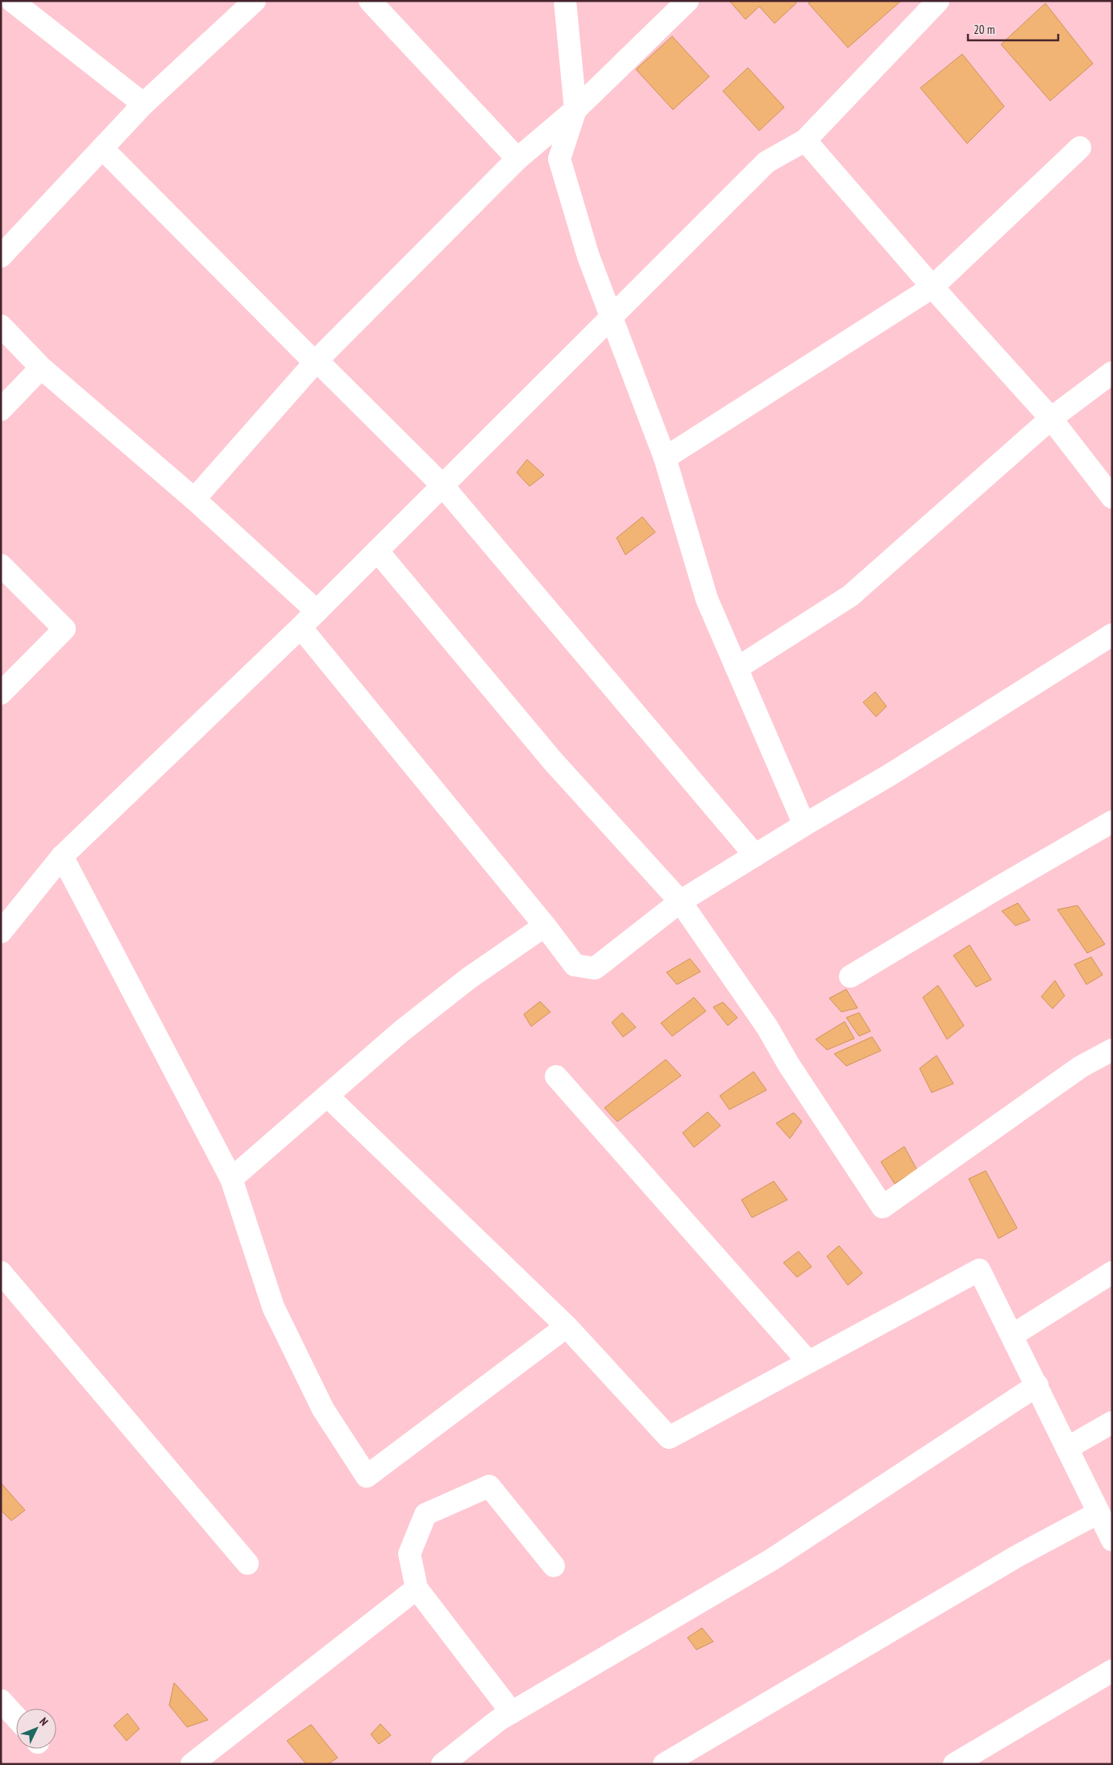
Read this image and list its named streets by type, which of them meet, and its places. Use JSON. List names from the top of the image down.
{
  "scale_bar": "20 m",
  "north": "top right"
}
